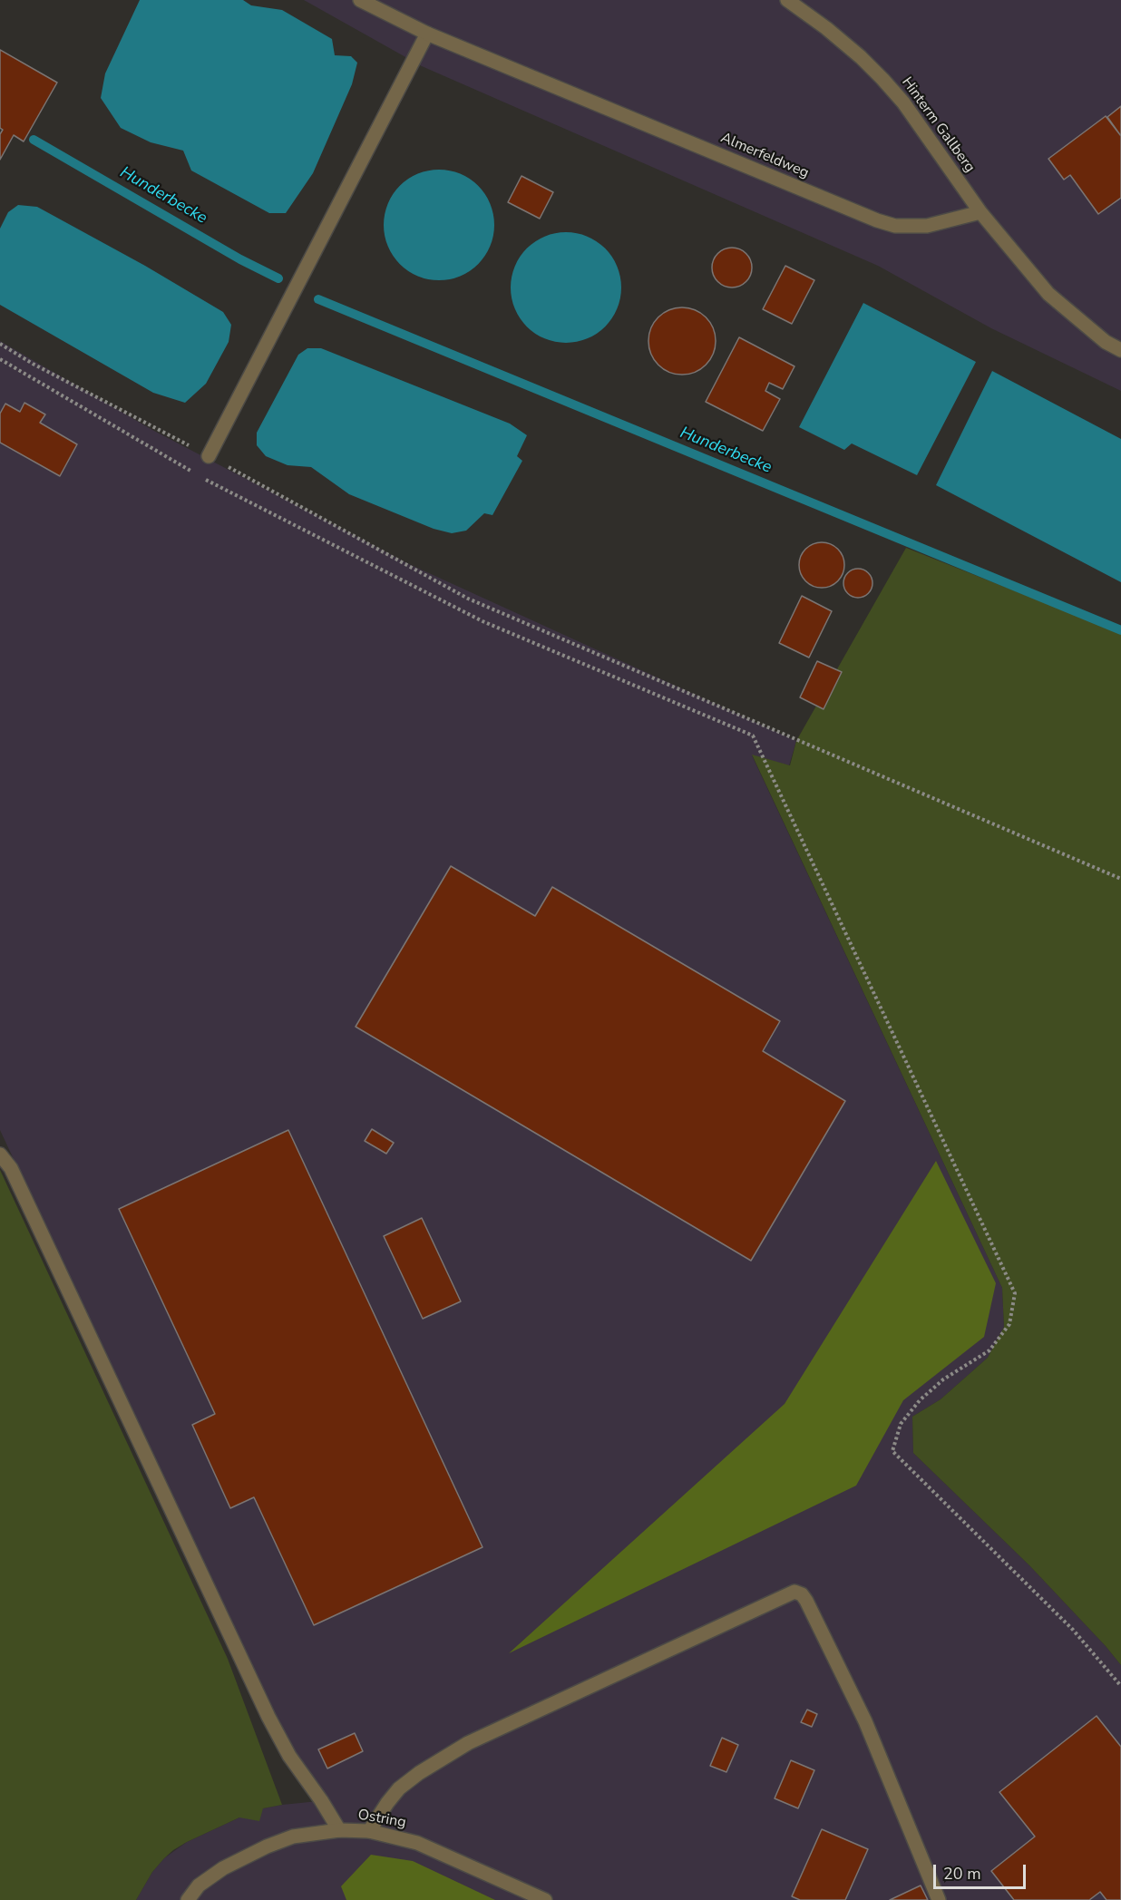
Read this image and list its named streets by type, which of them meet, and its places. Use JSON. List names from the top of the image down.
{
  "streets": {
    "street": ["Hinterm Gallberg", "Almerfeldweg", "Ostring"]
  },
  "crossings": [
    ["Hinterm Gallberg", "Almerfeldweg"]
  ],
  "water": ["Hunderbecke"],
  "scale_bar": "20 m"
}
